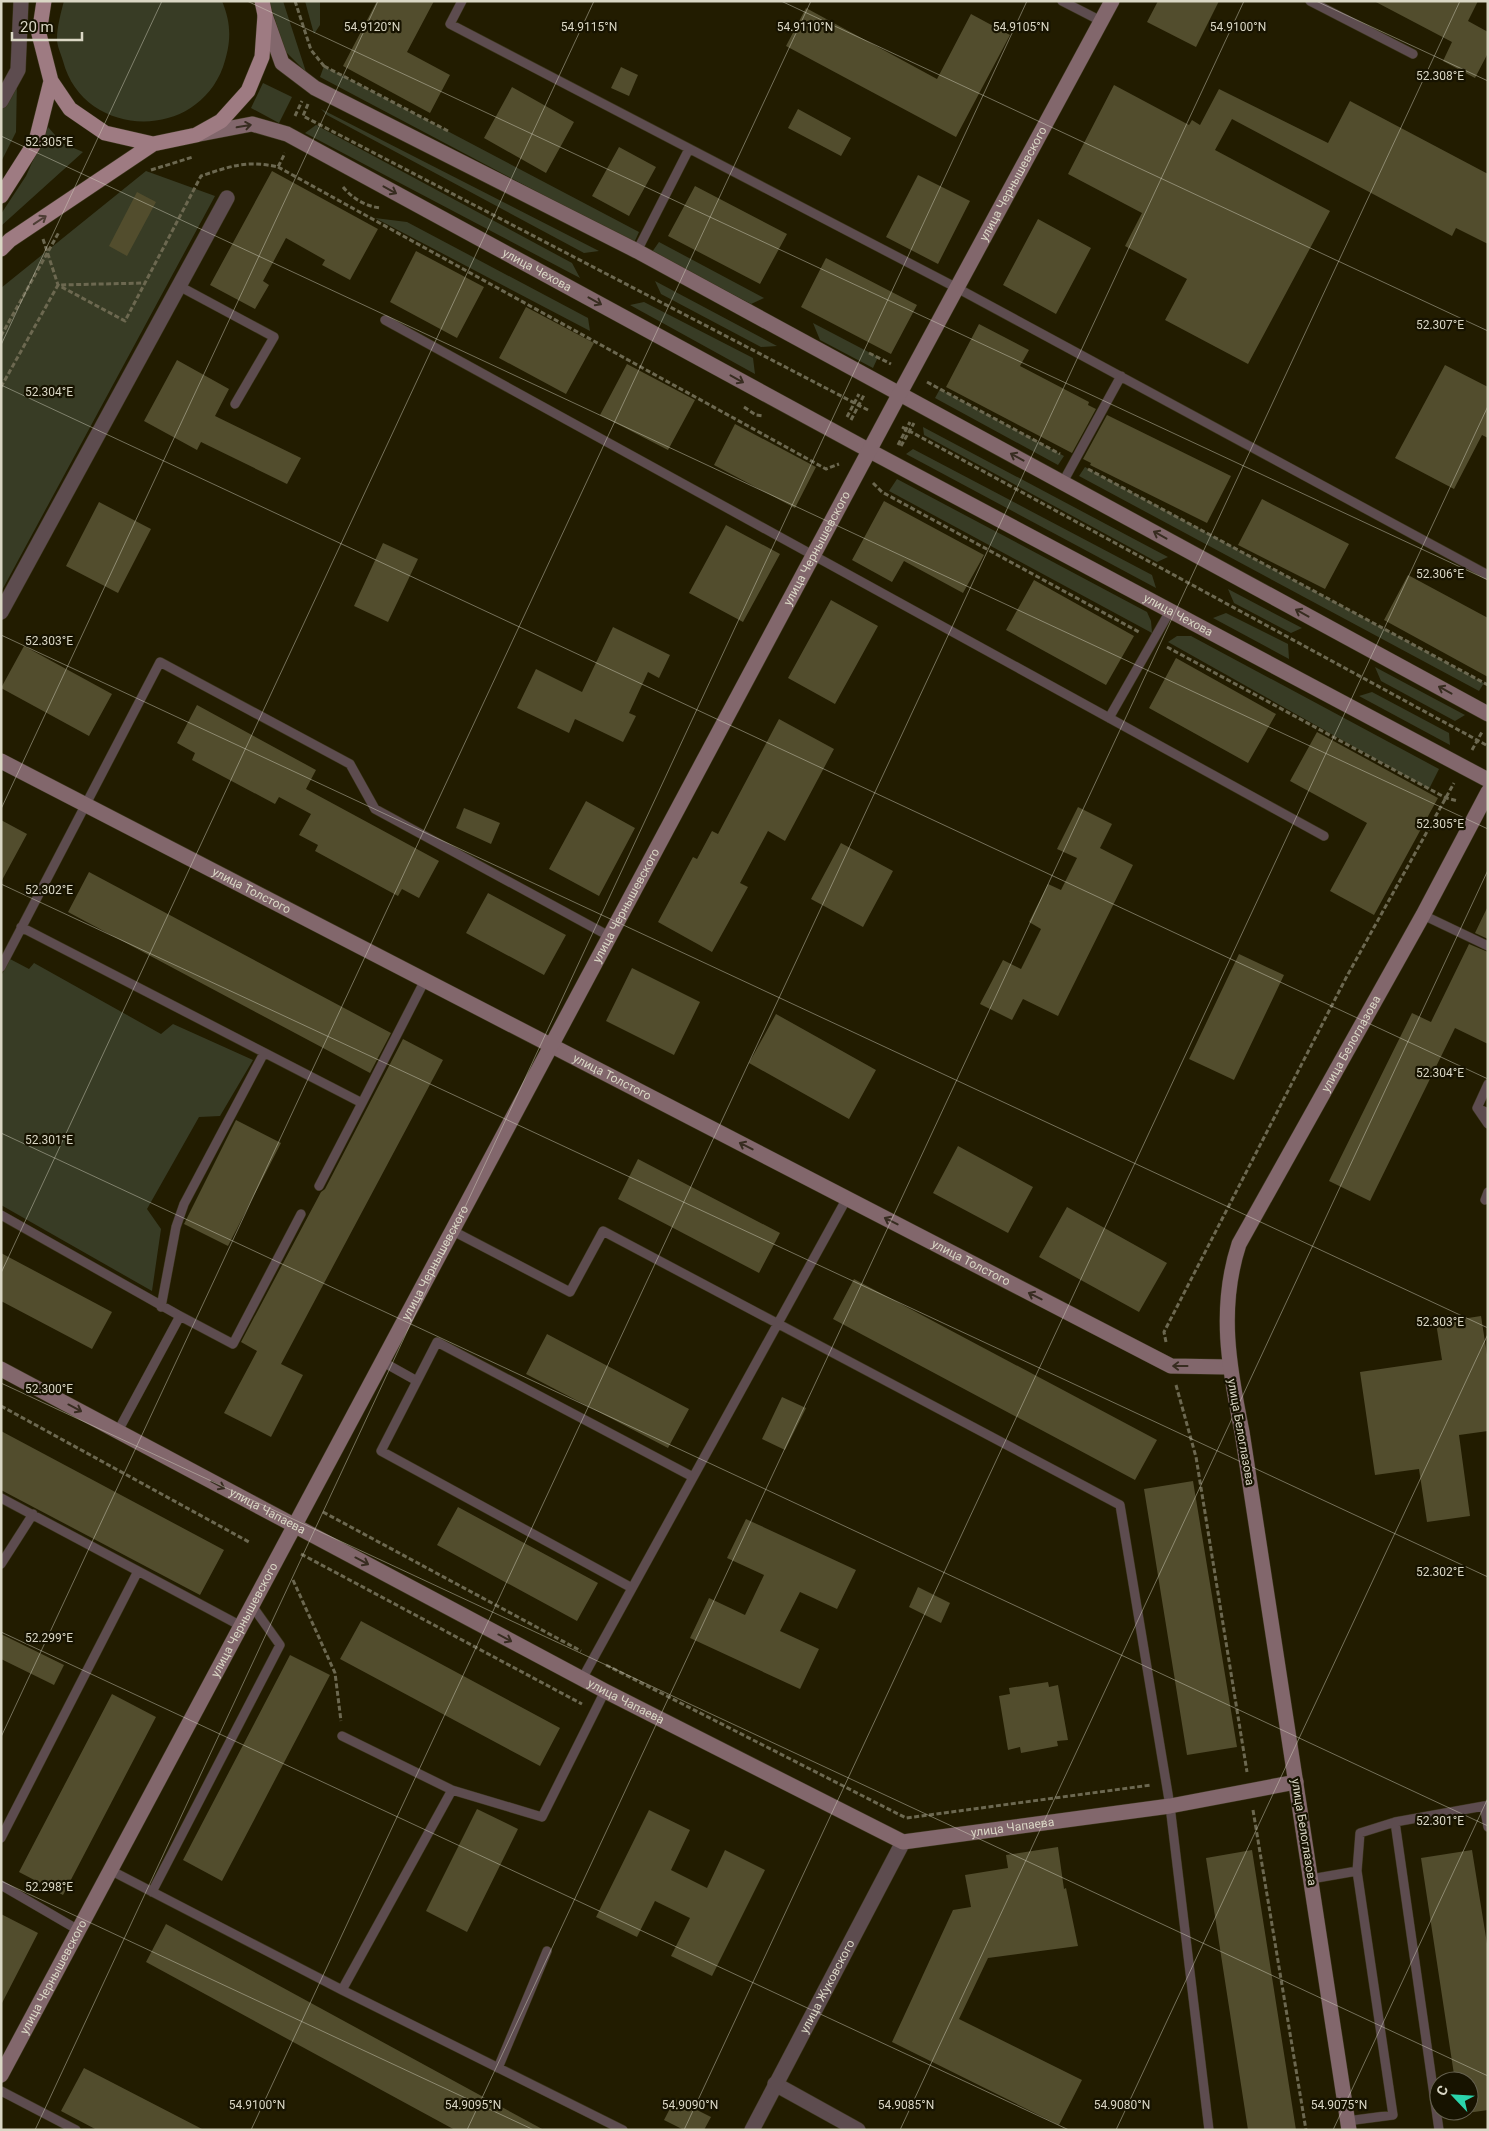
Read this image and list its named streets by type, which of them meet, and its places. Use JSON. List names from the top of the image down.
{
  "streets": {
    "street": [
      "улица Чернышевского",
      "улица Чехова",
      "улица Толстого",
      "улица Белоглазова",
      "улица Чапаева",
      "улица Жуковского"
    ]
  },
  "crossings": [
    ["улица Чернышевского", "улица Чехова"],
    ["улица Чернышевского", "улица Толстого"],
    ["улица Чернышевского", "улица Чапаева"],
    ["улица Толстого", "улица Белоглазова"],
    ["улица Белоглазова", "улица Чапаева"],
    ["улица Чапаева", "улица Жуковского"]
  ],
  "one_way": ["улица Толстого", "улица Чапаева"],
  "scale_bar": "20 m",
  "north": "top left",
  "coordinates": [
    "54.9120°N",
    "54.9115°N",
    "54.9110°N",
    "54.9105°N",
    "54.9100°N",
    "52.308°E",
    "52.305°E",
    "52.307°E",
    "52.304°E",
    "52.306°E",
    "52.303°E",
    "52.302°E",
    "52.301°E",
    "52.300°E",
    "52.299°E",
    "52.298°E",
    "54.9095°N",
    "54.9090°N",
    "54.9085°N",
    "54.9080°N",
    "54.9075°N"
  ]
}
